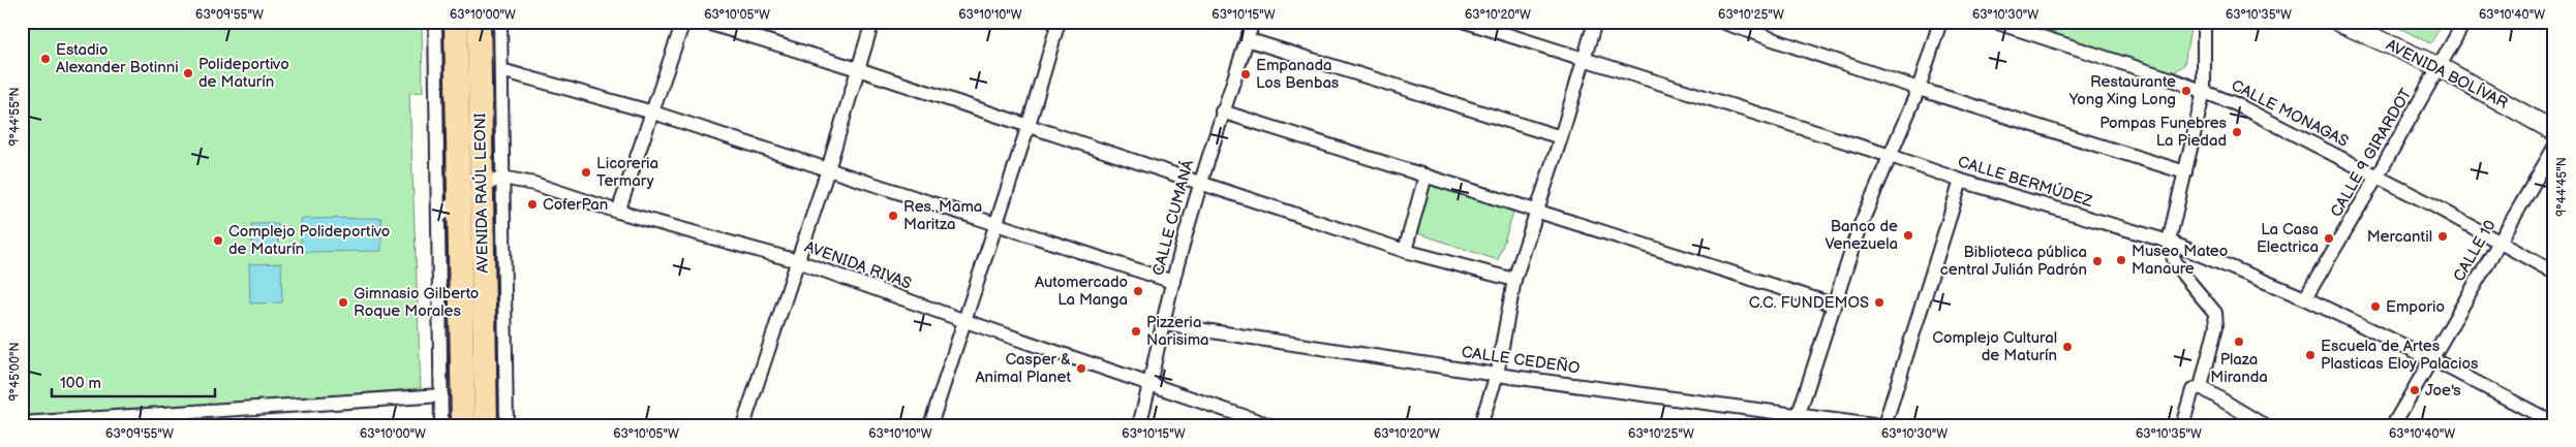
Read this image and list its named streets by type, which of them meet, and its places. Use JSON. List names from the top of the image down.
{
  "streets": {
    "highway": ["AVENIDA RAÚL LEONI"],
    "street": [
      "AVENIDA BOLÍVAR",
      "CALLE MONAGAS",
      "CALLE 9 GIRARDOT",
      "CALLE BERMÚDEZ",
      "CALLE CUMANÁ",
      "CALLE 10",
      "AVENIDA RIVAS",
      "CALLE CEDEÑO"
    ]
  },
  "crossings": [
    ["AVENIDA BOLÍVAR", "CALLE 9 GIRARDOT"],
    ["CALLE MONAGAS", "CALLE 9 GIRARDOT"],
    ["CALLE MONAGAS", "CALLE 10"],
    ["CALLE 9 GIRARDOT", "CALLE BERMÚDEZ"],
    ["CALLE BERMÚDEZ", "CALLE 10"],
    ["AVENIDA RAÚL LEONI", "AVENIDA RIVAS"],
    ["CALLE CUMANÁ", "AVENIDA RIVAS"],
    ["CALLE CUMANÁ", "CALLE CEDEÑO"]
  ],
  "places": [
    "Estadio Alexander Botinni",
    "Polideportivo de Maturín",
    "Empanada Los Benbas",
    "Restaurante Yong Xing Long",
    "Pompas Funebres La Piedad",
    "Licoreria Termary",
    "CoferPan",
    "Res. Mama Maritza",
    "Banco de Venezuela",
    "Mercantil",
    "La Casa Electrica",
    "Complejo Polideportivo de Maturín",
    "Museo Mateo Manaure",
    "Biblioteca pública central Julián Padrón",
    "Automercado La Manga",
    "Gimnasio Gilberto Roque Morales",
    "C.C. FUNDEMOS",
    "Emporio",
    "Pizzeria Narisima",
    "Plaza Miranda",
    "Complejo Cultural de Maturín",
    "Escuela de Artes Plasticas Eloy Palacios",
    "Casper & Animal Planet",
    "Joe's"
  ],
  "scale_bar": "100 m",
  "coordinates": [
    "63°09'55\"W",
    "63°10'00\"W",
    "63°10'05\"W",
    "63°10'10\"W",
    "63°10'15\"W",
    "63°10'20\"W",
    "63°10'25\"W",
    "63°10'30\"W",
    "63°10'35\"W",
    "63°10'40\"W",
    "9°44'55\"N",
    "9°44'45\"N",
    "9°45'00\"N"
  ]
}
